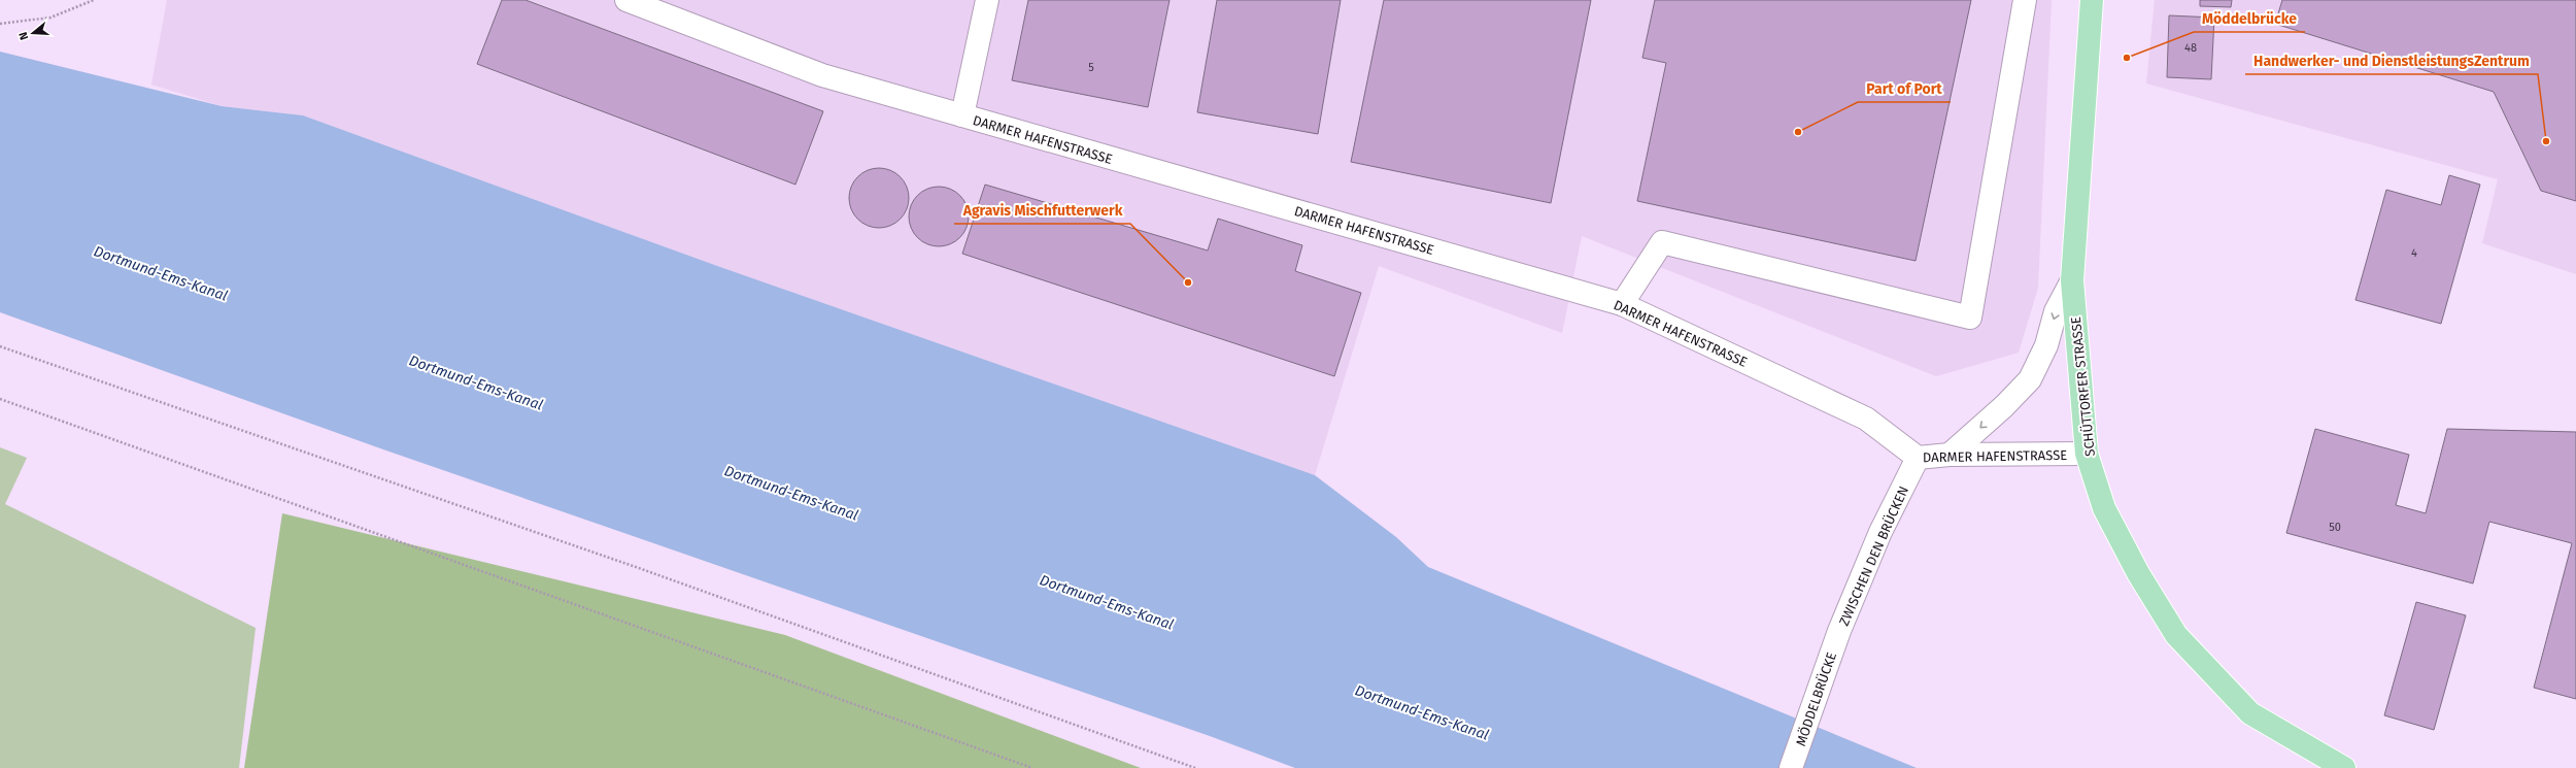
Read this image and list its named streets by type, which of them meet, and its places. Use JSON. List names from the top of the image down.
{
  "streets": {
    "main road": ["SCHÜTTORFER STRASSE"],
    "street": ["DARMER HAFENSTRASSE", "ZWISCHEN DEN BRÜCKEN", "MÖDDELBRÜCKE"]
  },
  "crossings": [
    ["DARMER HAFENSTRASSE", "SCHÜTTORFER STRASSE"],
    ["DARMER HAFENSTRASSE", "ZWISCHEN DEN BRÜCKEN"],
    ["ZWISCHEN DEN BRÜCKEN", "MÖDDELBRÜCKE"]
  ],
  "water": ["Dortmund-Ems-Kanal"],
  "places": [
    "Möddelbrücke",
    "Part of Port",
    "Handwerker- und DienstleistungsZentrum",
    "Agravis Mischfutterwerk"
  ],
  "house_numbers": [
    "48",
    "5",
    "4",
    "50"
  ],
  "north": "left"
}
